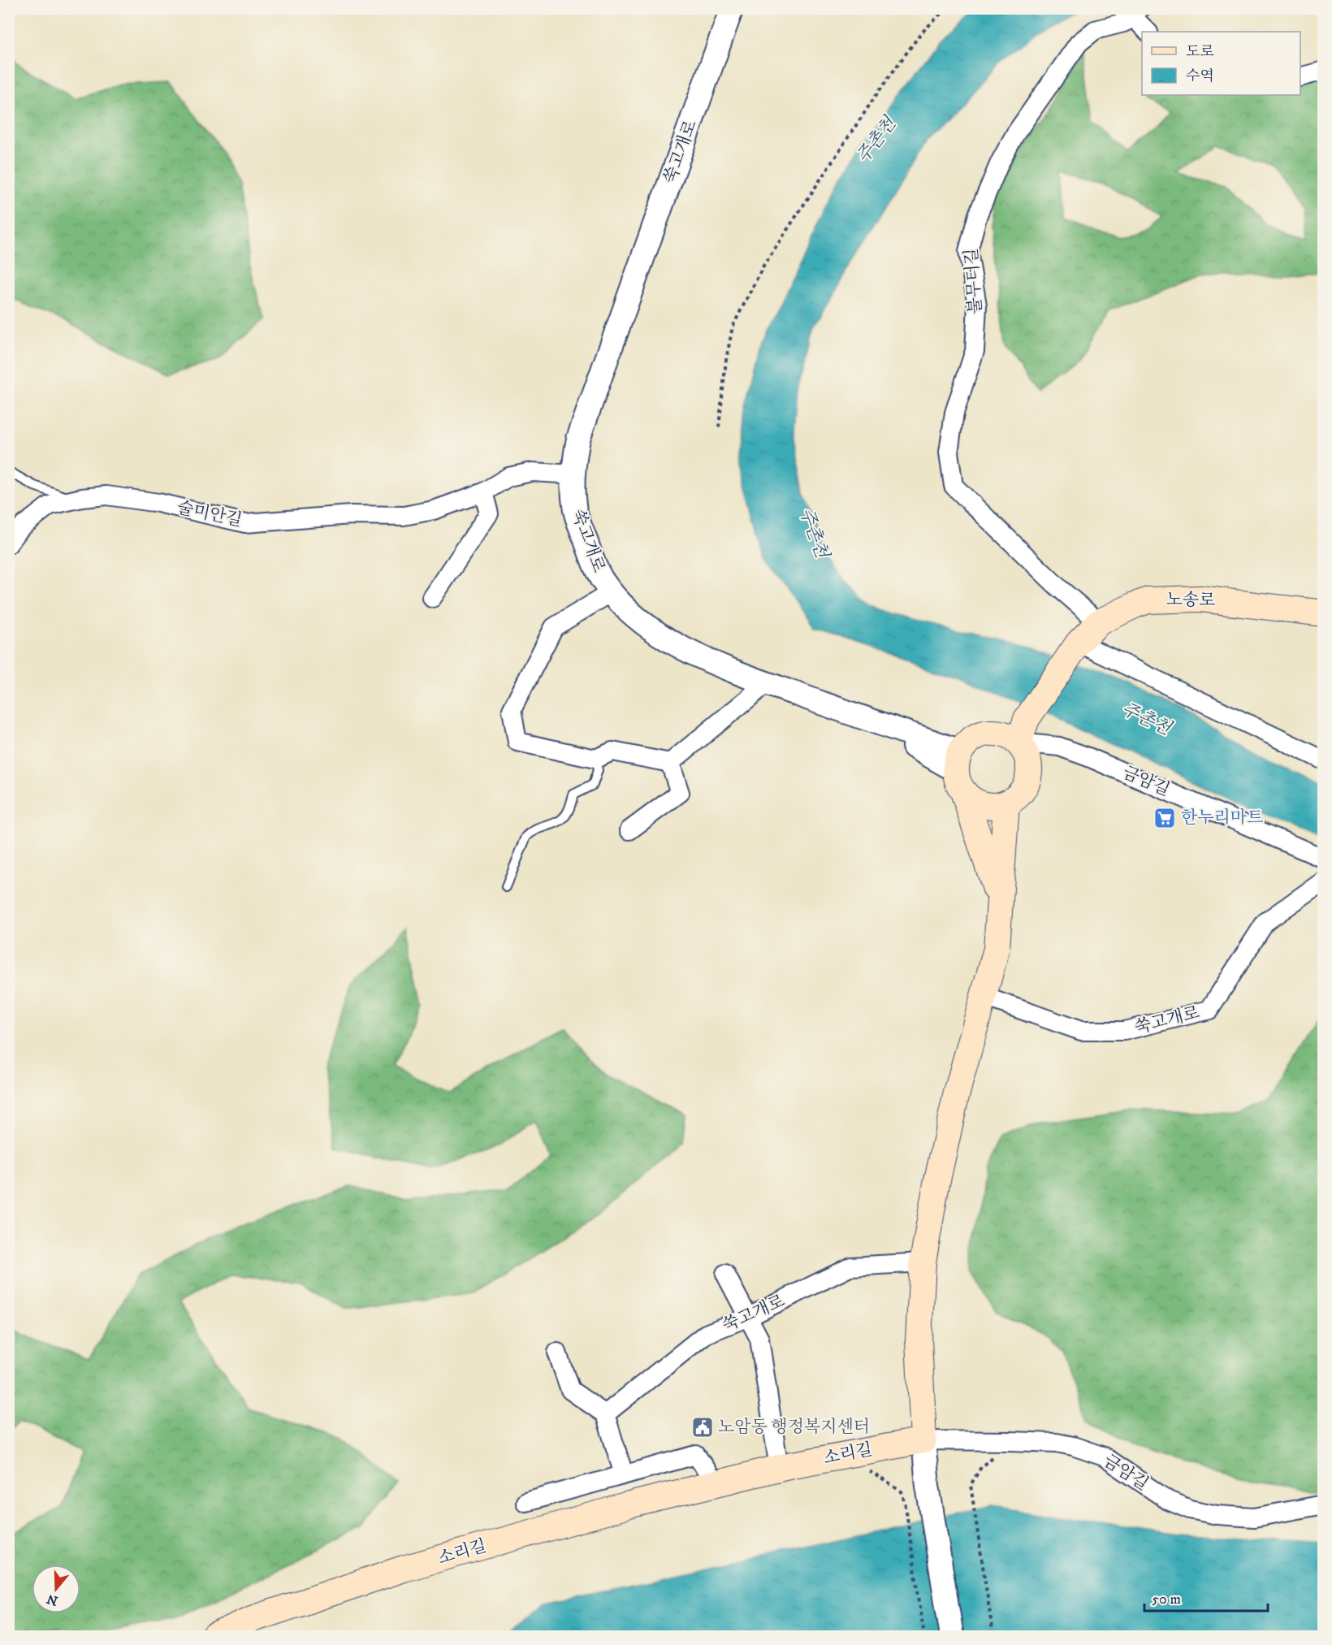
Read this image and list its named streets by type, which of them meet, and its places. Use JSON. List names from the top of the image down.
{
  "streets": {
    "main road": ["노송로", "소리길"],
    "street": [
      "쑥고개로",
      "불무터길",
      "술미안길",
      "금암길"
    ]
  },
  "crossings": [
    ["쑥고개로", "술미안길"],
    ["쑥고개로", "노송로"],
    ["쑥고개로", "금암길"],
    ["불무터길", "노송로"],
    ["노송로", "금암길"],
    ["금암길", "소리길"]
  ],
  "water": ["주촌천"],
  "places": {
    "supermarket": ["한누리마트"],
    "public building": ["노암동 행정복지센터"]
  },
  "legend": ["도로", "수역"],
  "scale_bar": "50 m",
  "north": "bottom"
}
